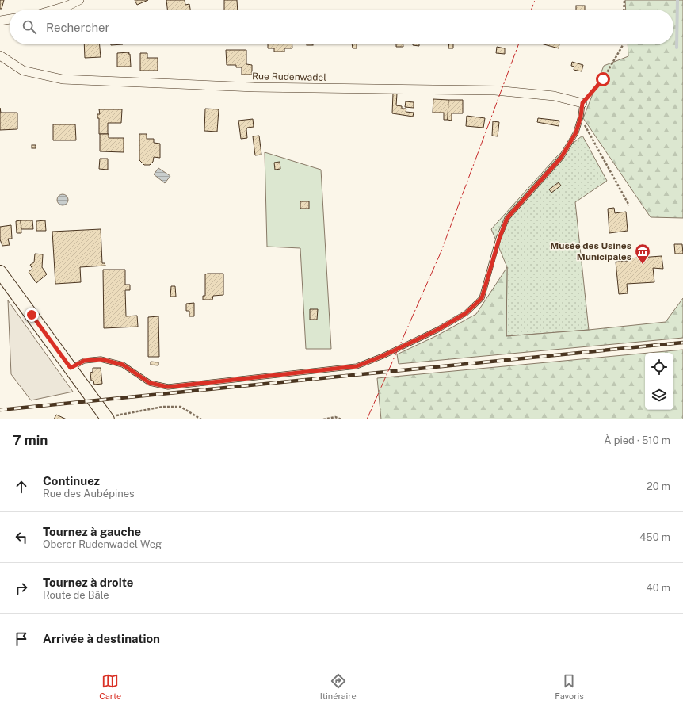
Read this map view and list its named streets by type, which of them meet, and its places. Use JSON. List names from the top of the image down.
{
  "streets": {
    "street": ["Rue Rudenwadel"]
  },
  "places": {
    "museum": ["Musée des Usines Municipales"]
  },
  "page": {
    "search": "Rechercher",
    "heading": ["7 min", "À pied · 510 m"],
    "list": [
      ["Continuez", "Rue des Aubépines", "20 m"],
      ["Tournez à gauche", "Oberer Rudenwadel Weg", "450 m"],
      ["Tournez à droite", "Route de Bâle", "40 m"],
      "Arrivée à destination"
    ],
    "nav": ["Carte", "Itinéraire", "Favoris"]
  }
}
